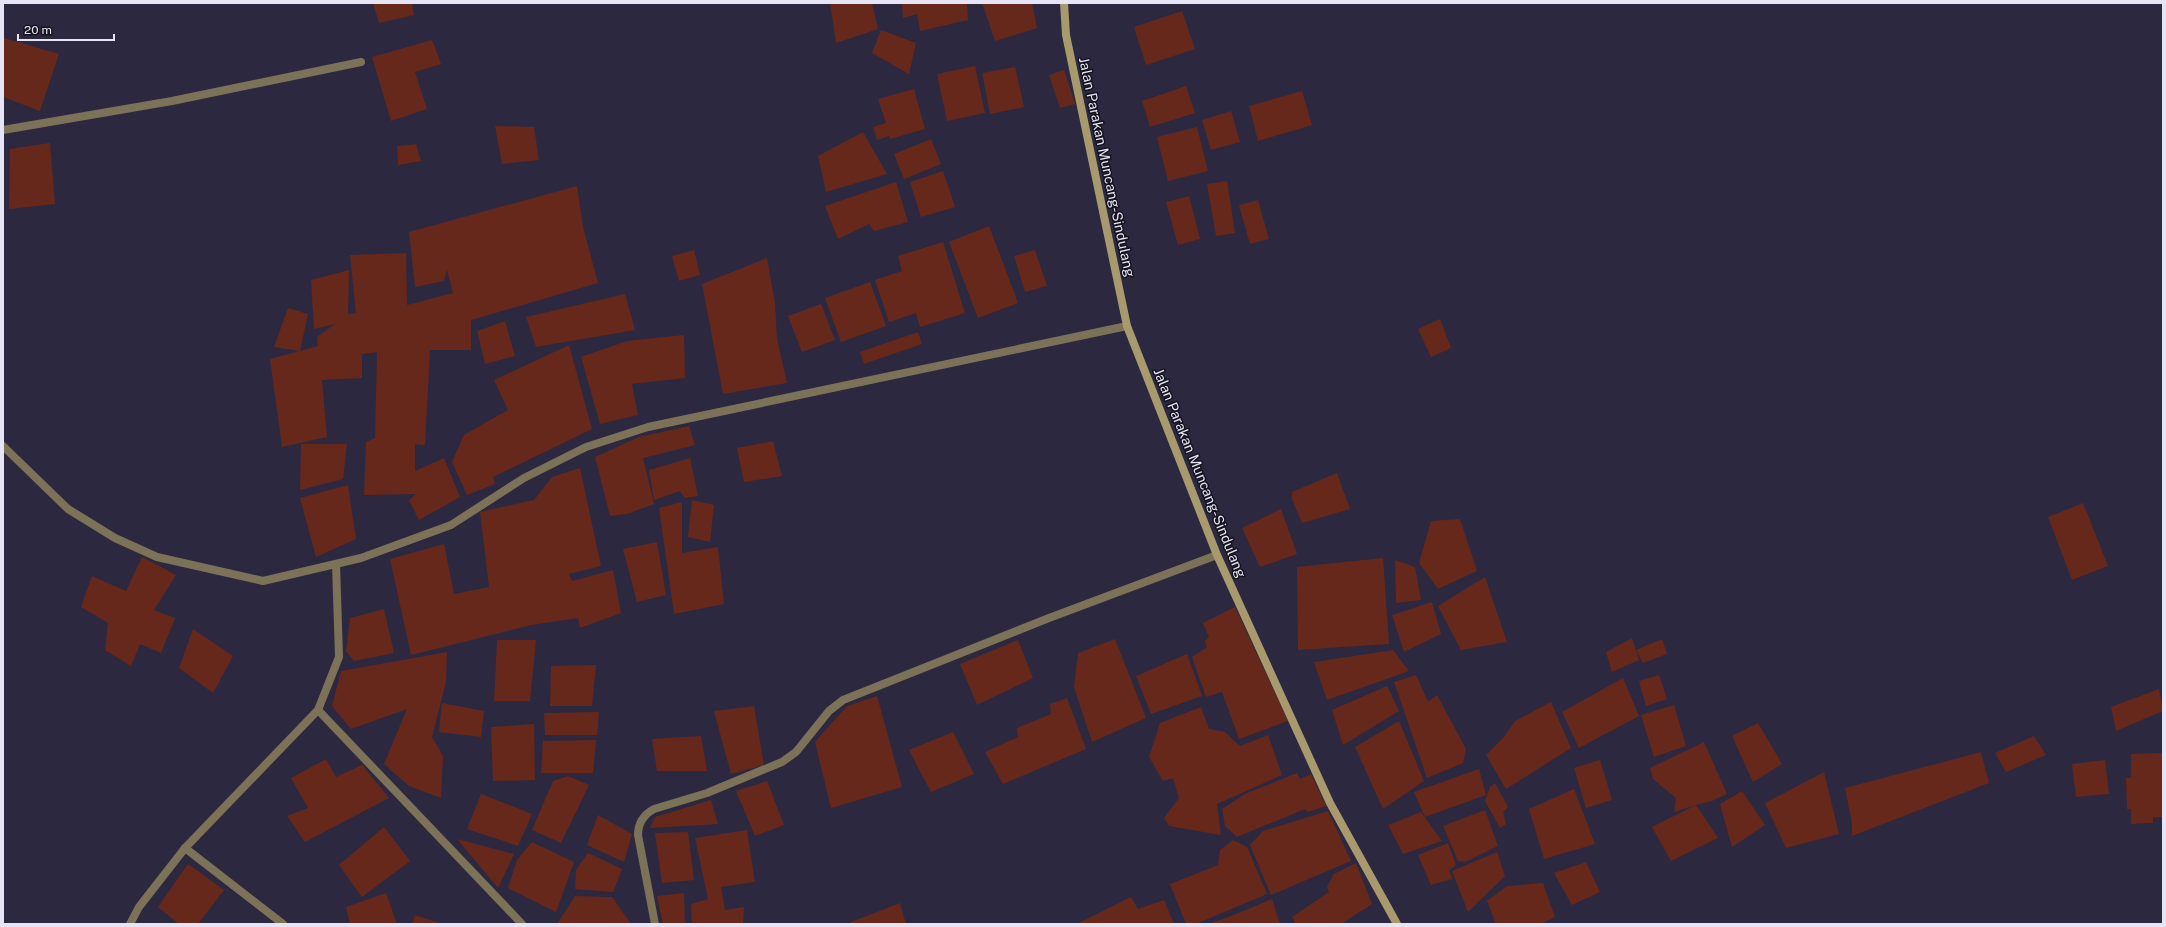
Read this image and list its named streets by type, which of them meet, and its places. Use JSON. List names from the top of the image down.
{
  "streets": {
    "street": ["Jalan Parakan Muncang-Sindulang"]
  },
  "scale_bar": "20 m"
}
